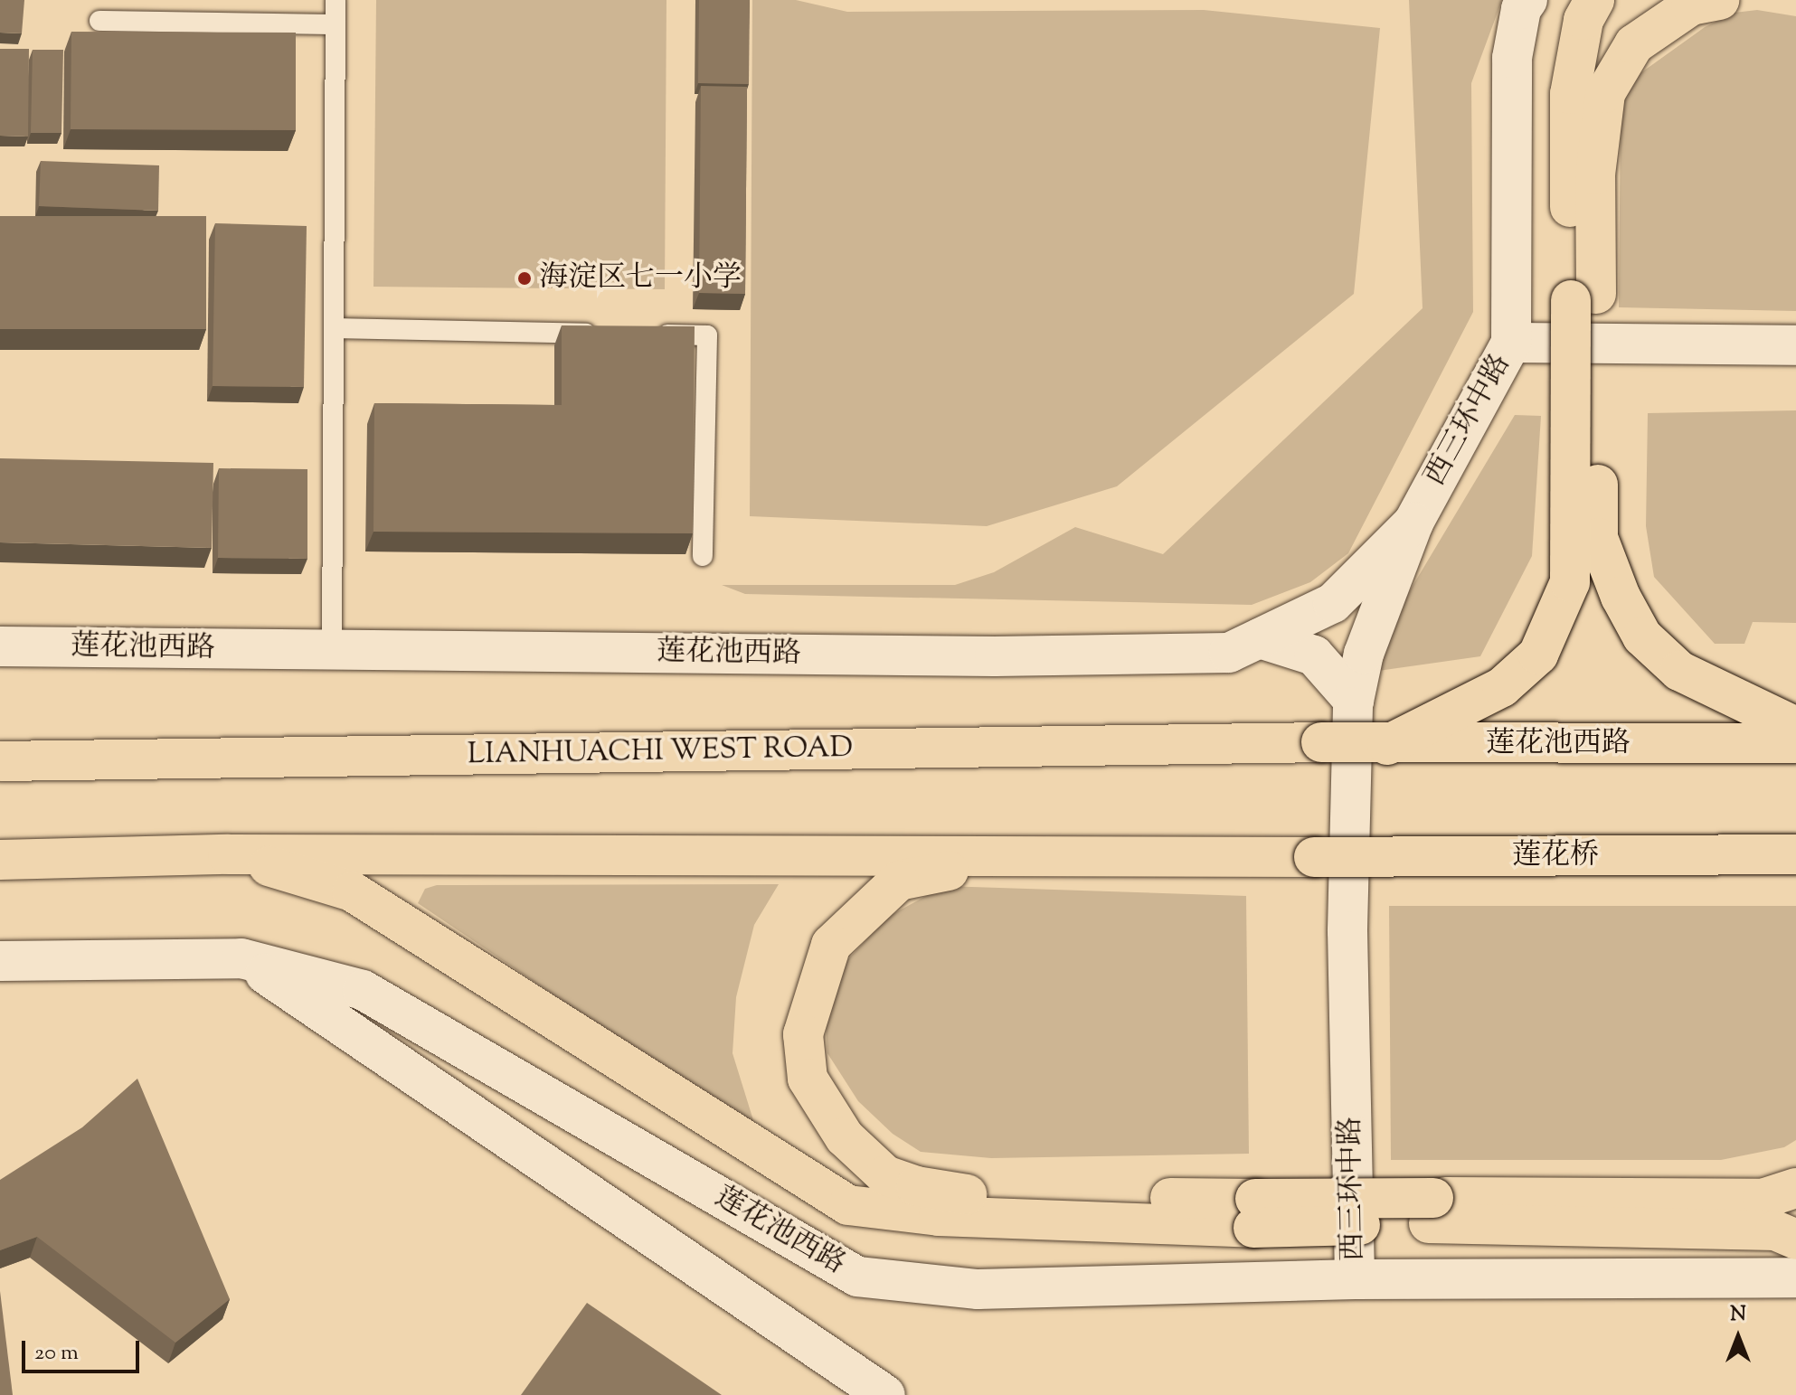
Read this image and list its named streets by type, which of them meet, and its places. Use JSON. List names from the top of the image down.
{
  "streets": {
    "highway": ["莲花池西路", "LIANHUACHI WEST ROAD", "莲花桥"],
    "street": ["西三环中路"]
  },
  "crossings": [
    ["西三环中路", "莲花池西路"],
    ["莲花池西路", "LIANHUACHI WEST ROAD"]
  ],
  "places": ["海淀区七一小学"],
  "scale_bar": "20 m",
  "north": "top"
}
